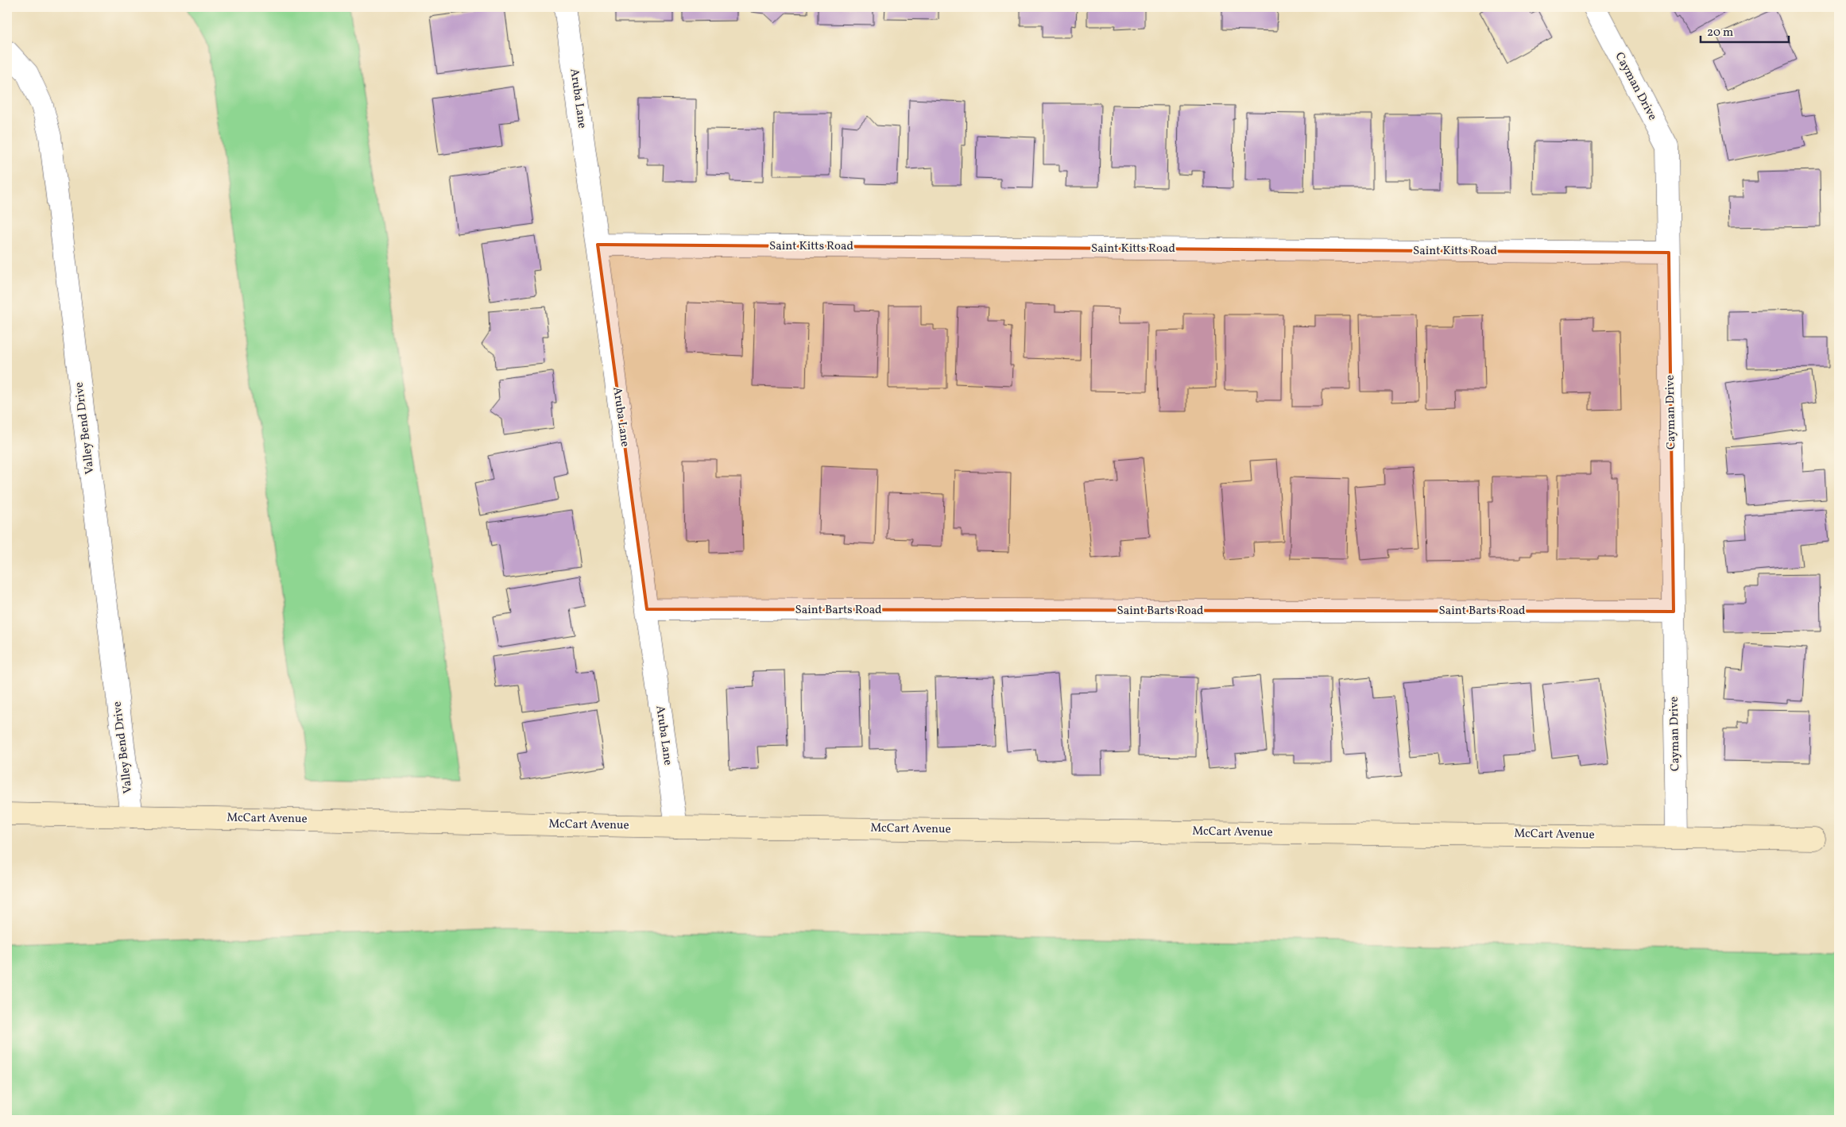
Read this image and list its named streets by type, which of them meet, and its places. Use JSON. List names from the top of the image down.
{
  "streets": {
    "street": [
      "Cayman Drive",
      "Aruba Lane",
      "Saint Kitts Road",
      "Valley Bend Drive",
      "Saint Barts Road",
      "McCart Avenue"
    ]
  },
  "crossings": [
    ["Cayman Drive", "Saint Kitts Road"],
    ["Cayman Drive", "Saint Barts Road"],
    ["Cayman Drive", "McCart Avenue"],
    ["Aruba Lane", "Saint Kitts Road"],
    ["Aruba Lane", "Saint Barts Road"],
    ["Aruba Lane", "McCart Avenue"],
    ["Valley Bend Drive", "McCart Avenue"]
  ],
  "scale_bar": "20 m"
}
